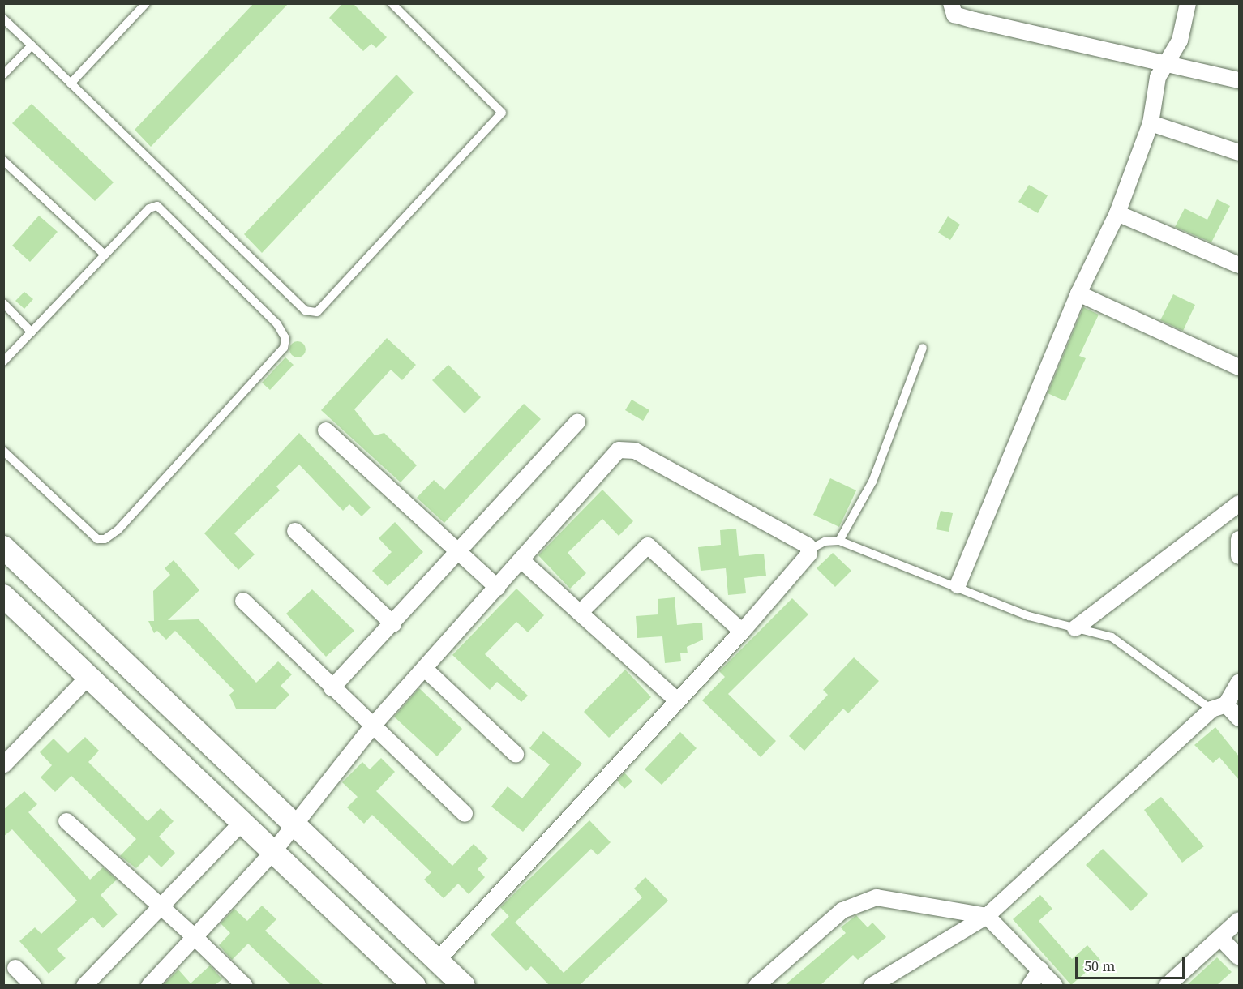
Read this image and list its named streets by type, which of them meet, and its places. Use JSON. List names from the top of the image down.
{
  "scale_bar": "50 m"
}
